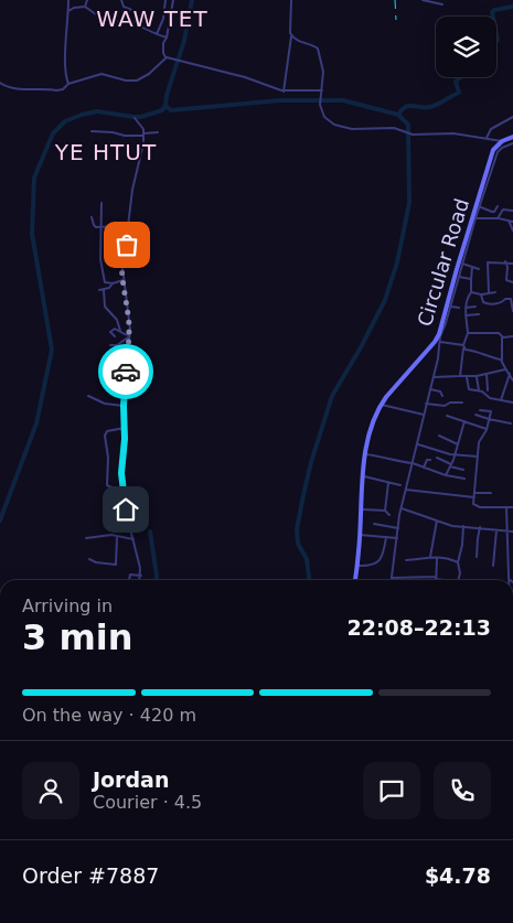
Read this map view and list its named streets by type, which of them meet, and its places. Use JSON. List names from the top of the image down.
{
  "streets": {
    "main road": ["Circular Road"]
  },
  "districts": ["WAW TET", "YE HTUT"],
  "page": {
    "heading": ["3 min", "Arriving in", "22:08–22:13"],
    "panel": [
      "Jordan",
      "Courier · 4.5",
      "Order #7887",
      "$4.78"
    ],
    "bar": "On the way · 420 m"
  }
}
